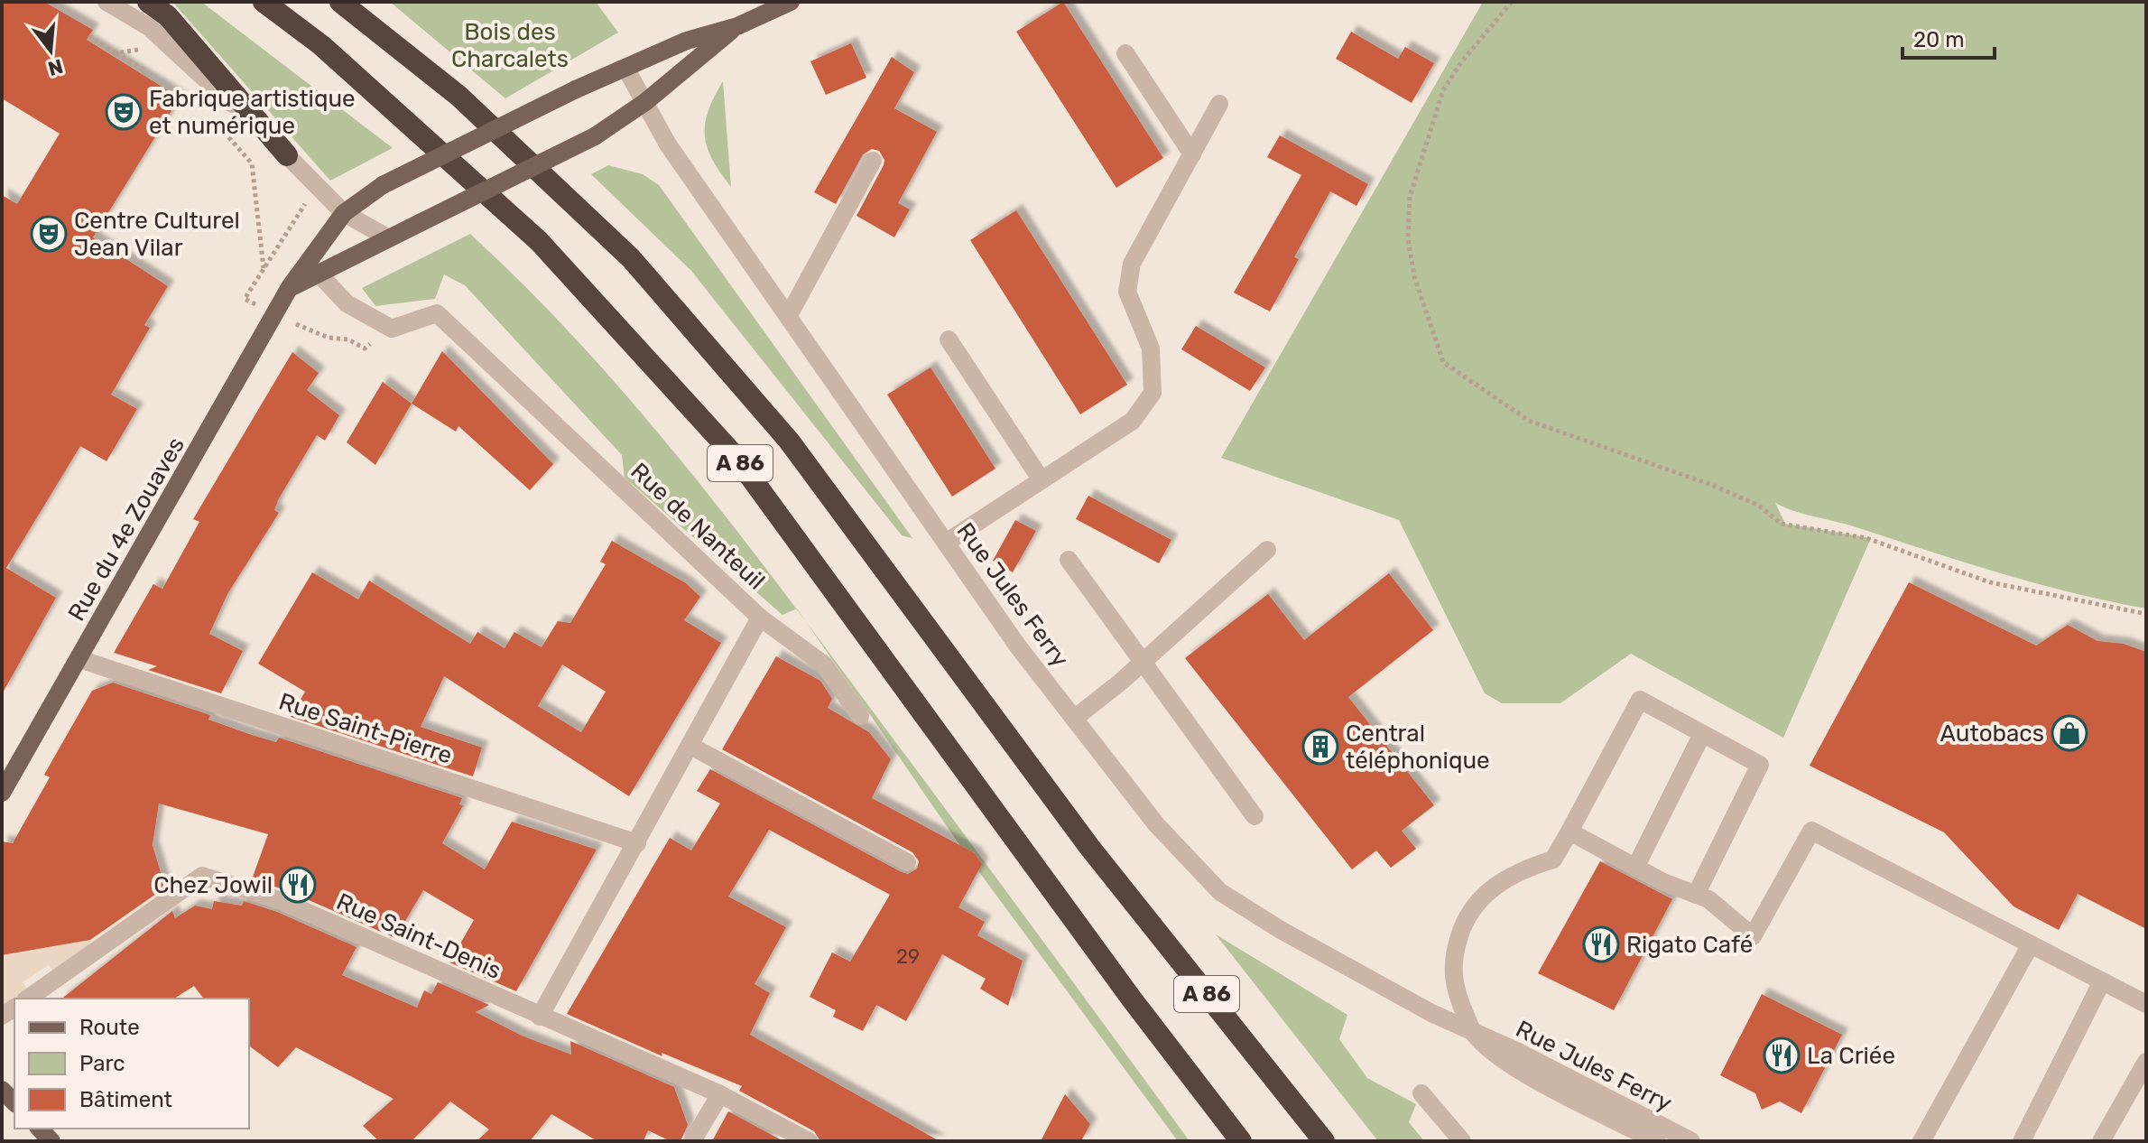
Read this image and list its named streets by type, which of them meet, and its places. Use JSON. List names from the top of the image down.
{
  "streets": {
    "highway": ["A 86"],
    "main road": ["Rue du 4e Zouaves"],
    "street": [
      "Rue de Nanteuil",
      "Rue Jules Ferry",
      "Rue Saint-Pierre",
      "Rue Saint-Denis"
    ]
  },
  "crossings": [
    ["Rue de Nanteuil", "Rue Saint-Pierre"],
    ["Rue de Nanteuil", "Rue Saint-Denis"],
    ["Rue du 4e Zouaves", "Rue Jules Ferry"],
    ["Rue du 4e Zouaves", "Rue Saint-Pierre"]
  ],
  "parks": ["Bois des Charcalets"],
  "places": {
    "theatre": ["Fabrique artistique et numérique", "Centre Culturel Jean Vilar"],
    "shop": ["Autobacs"],
    "building": ["Central téléphonique"],
    "restaurant": ["Chez Jowil", "Rigato Café", "La Criée"]
  },
  "house_numbers": ["29"],
  "legend": ["Route", "Parc", "Bâtiment"],
  "scale_bar": "20 m",
  "north": "bottom"
}
